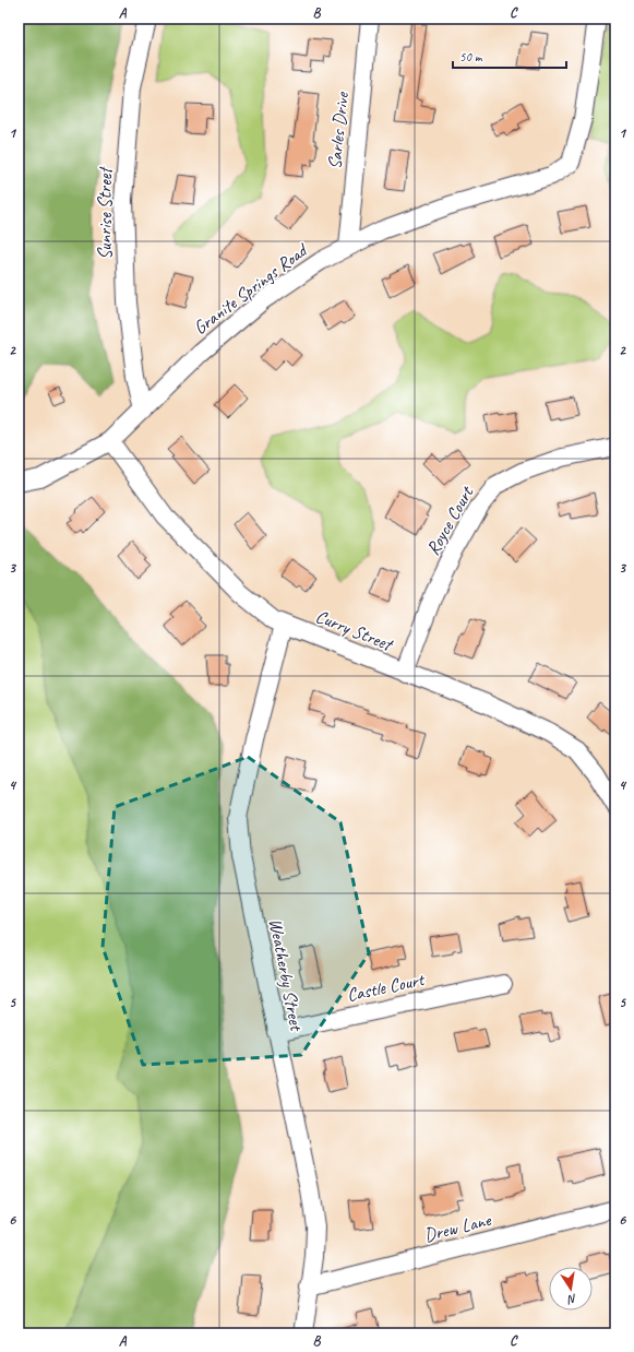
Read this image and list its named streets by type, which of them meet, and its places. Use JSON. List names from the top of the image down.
{
  "streets": {
    "street": [
      "Sarles Drive",
      "Sunrise Street",
      "Granite Springs Road",
      "Royce Court",
      "Curry Street",
      "Weatherby Street",
      "Castle Court",
      "Drew Lane"
    ]
  },
  "crossings": [
    ["Sarles Drive", "Granite Springs Road"],
    ["Sunrise Street", "Granite Springs Road"],
    ["Granite Springs Road", "Curry Street"],
    ["Royce Court", "Curry Street"],
    ["Curry Street", "Weatherby Street"],
    ["Weatherby Street", "Castle Court"],
    ["Weatherby Street", "Drew Lane"]
  ],
  "scale_bar": "50 m",
  "north": "bottom",
  "grid": {
    "columns": ["A", "B", "C"],
    "rows": [
      "1",
      "2",
      "3",
      "4",
      "5",
      "6"
    ]
  }
}
